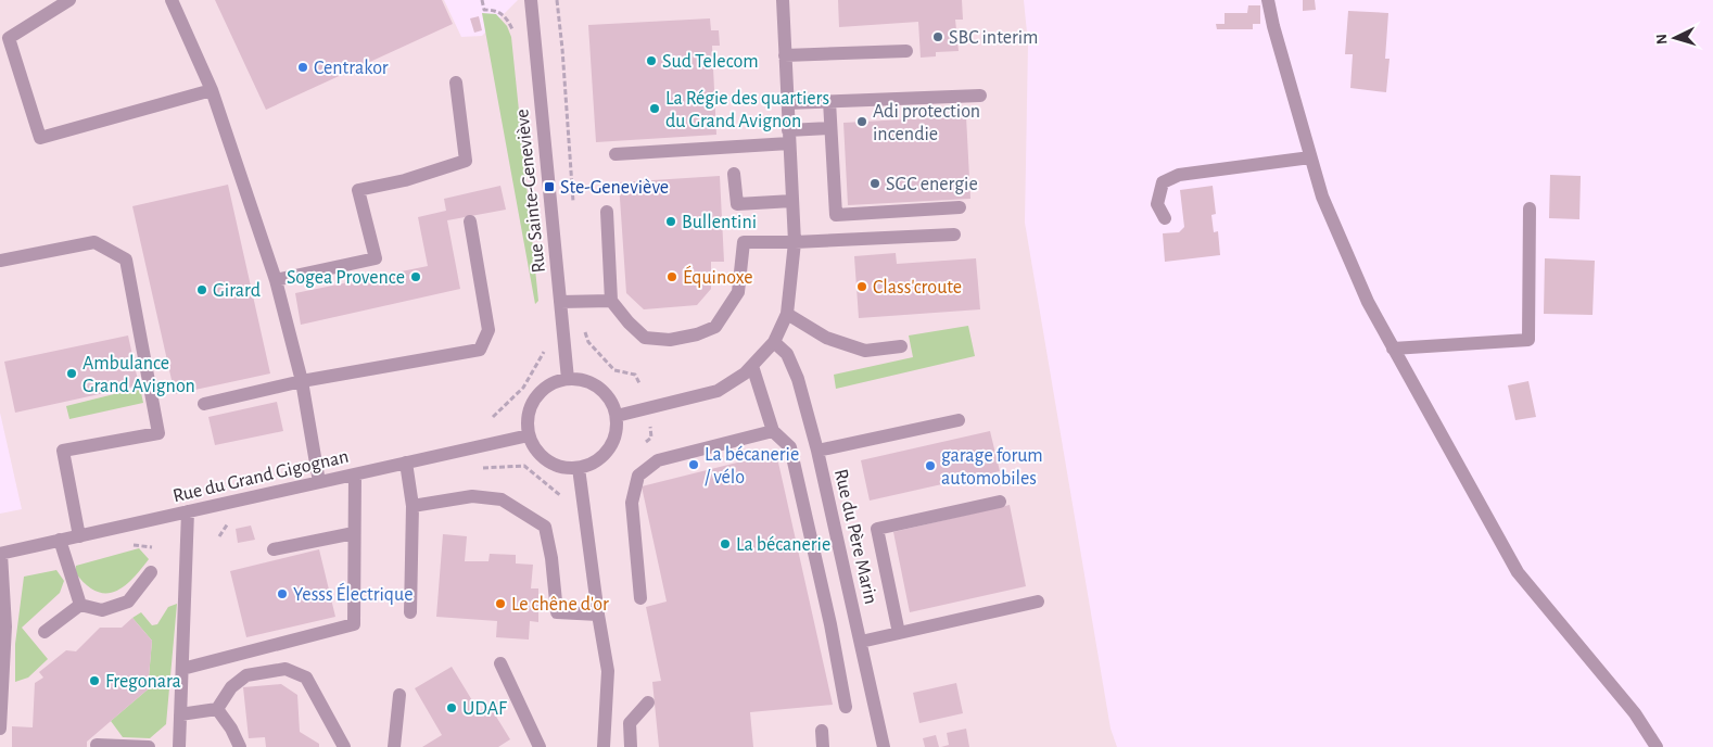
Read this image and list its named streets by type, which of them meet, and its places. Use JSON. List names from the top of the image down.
{
  "streets": {
    "street": ["Rue Sainte-Geneviève", "Rue du Grand Gigognan", "Rue du Père Marin"]
  },
  "crossings": [
    ["Rue Sainte-Geneviève", "Rue du Grand Gigognan"]
  ],
  "places": {
    "other": [
      "SBC interim",
      "Sud Telecom",
      "Centrakor",
      "La Régie des quartiers du Grand Avignon",
      "Adi protection incendie",
      "SGC energie",
      "Bullentini",
      "Sogea Provence",
      "Équinoxe",
      "Class'croute",
      "Girard",
      "Ambulance Grand Avignon",
      "La bécanerie / vélo",
      "garage forum automobiles",
      "La bécanerie",
      "Yesss Électrique",
      "Le chêne d'or",
      "Fregonara",
      "UDAF"
    ],
    "transit": ["Ste-Geneviève"]
  },
  "north": "left"
}
